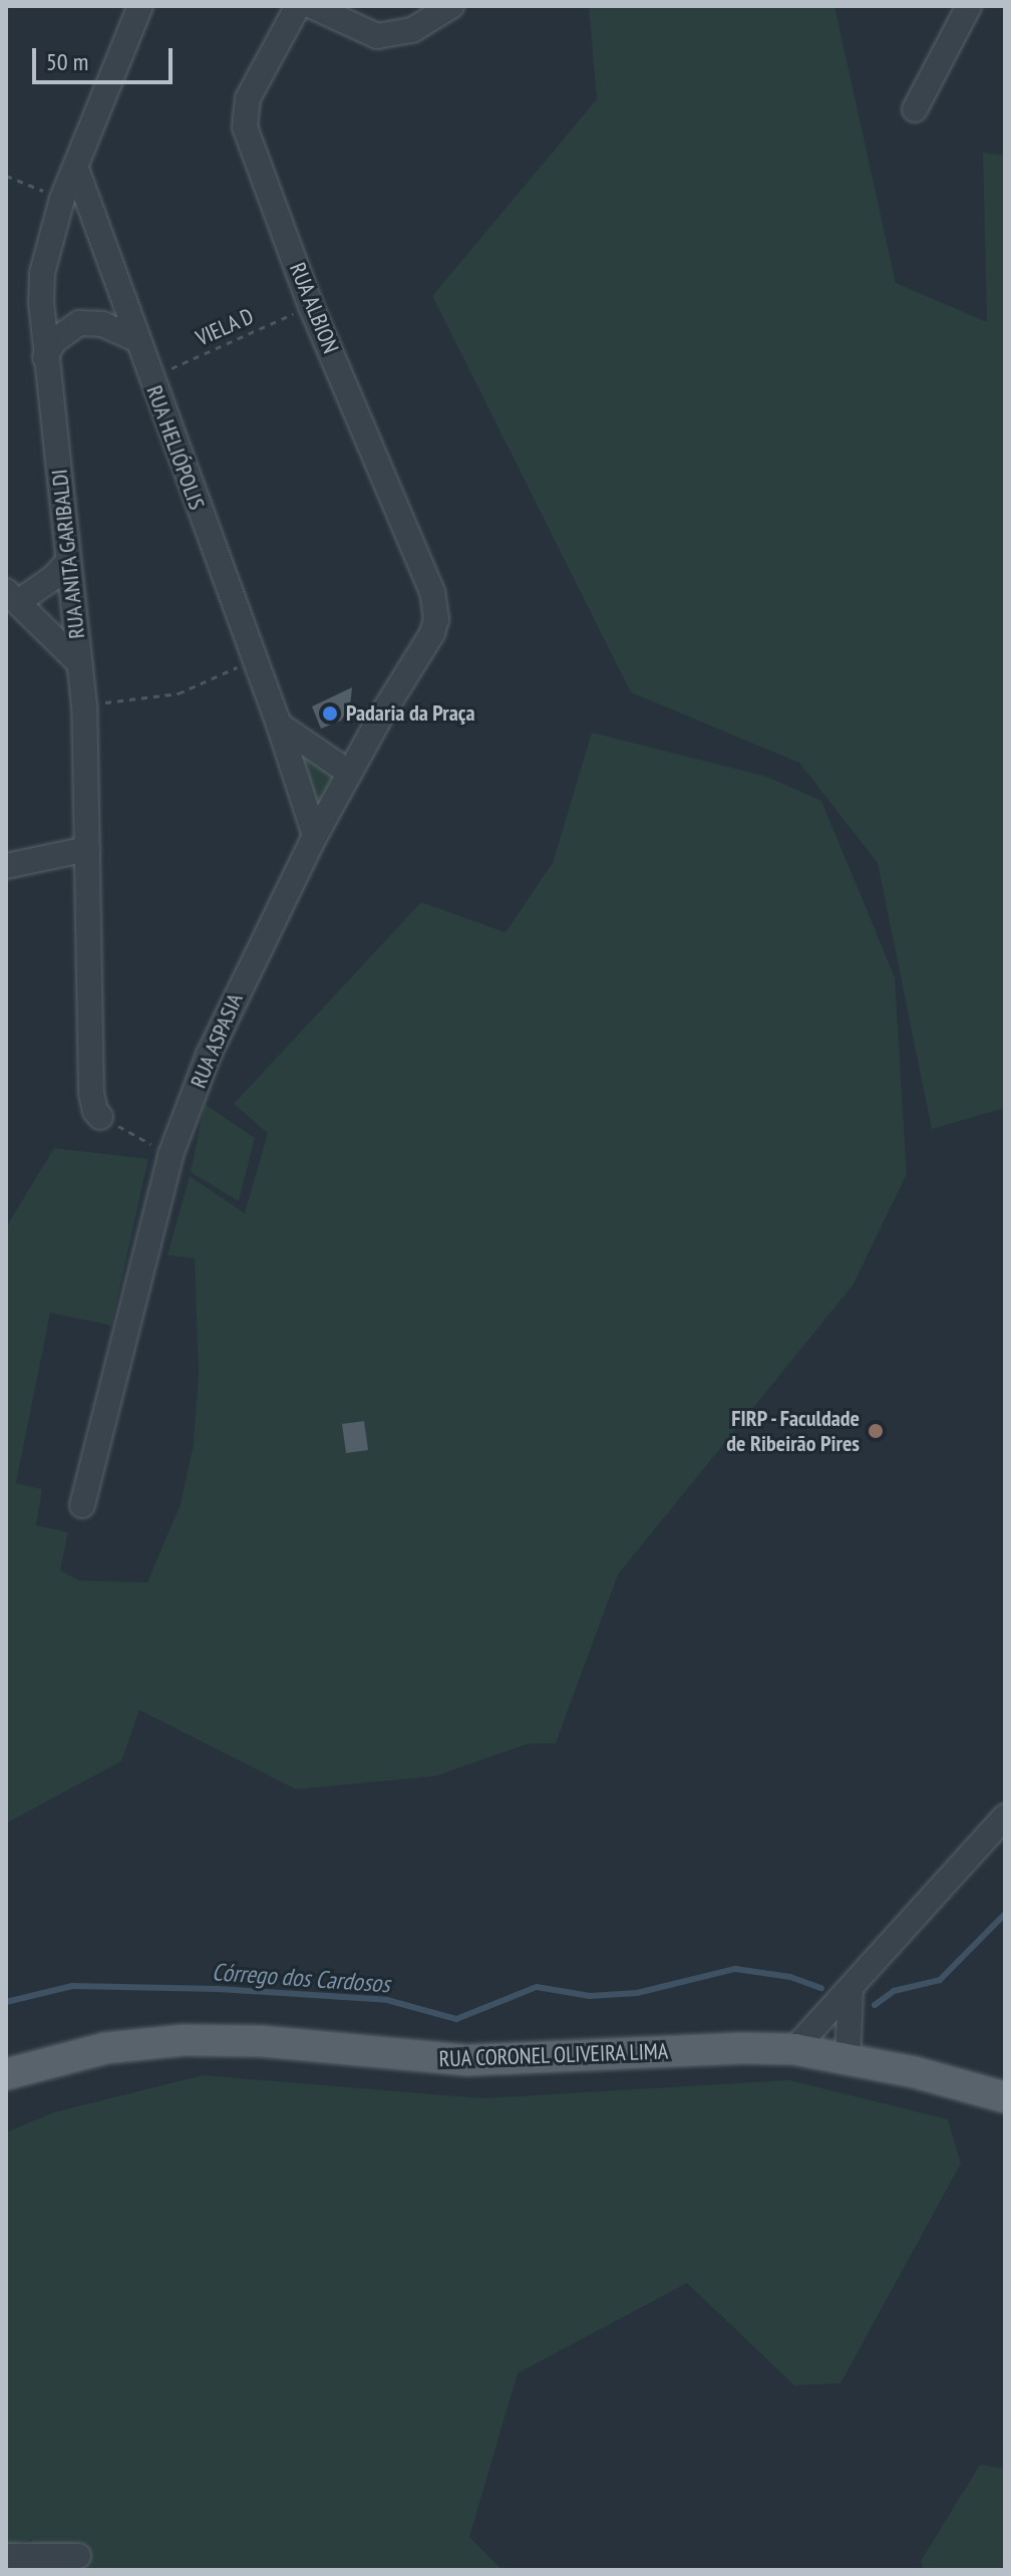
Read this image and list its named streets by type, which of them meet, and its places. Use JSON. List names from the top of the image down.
{
  "streets": {
    "main road": ["RUA CORONEL OLIVEIRA LIMA"],
    "street": [
      "RUA ALBION",
      "RUA HELIÓPOLIS",
      "RUA ANITA GARIBALDI",
      "RUA ASPASIA"
    ],
    "path": ["VIELA D"]
  },
  "crossings": [
    ["RUA ALBION", "VIELA D"],
    ["RUA ALBION", "RUA ASPASIA"],
    ["VIELA D", "RUA HELIÓPOLIS"],
    ["RUA HELIÓPOLIS", "RUA ANITA GARIBALDI"],
    ["RUA HELIÓPOLIS", "RUA ASPASIA"]
  ],
  "water": ["Córrego dos Cardosos"],
  "places": ["Padaria da Praça", "FIRP - Faculdade de Ribeirão Pires"],
  "scale_bar": "50 m"
}
